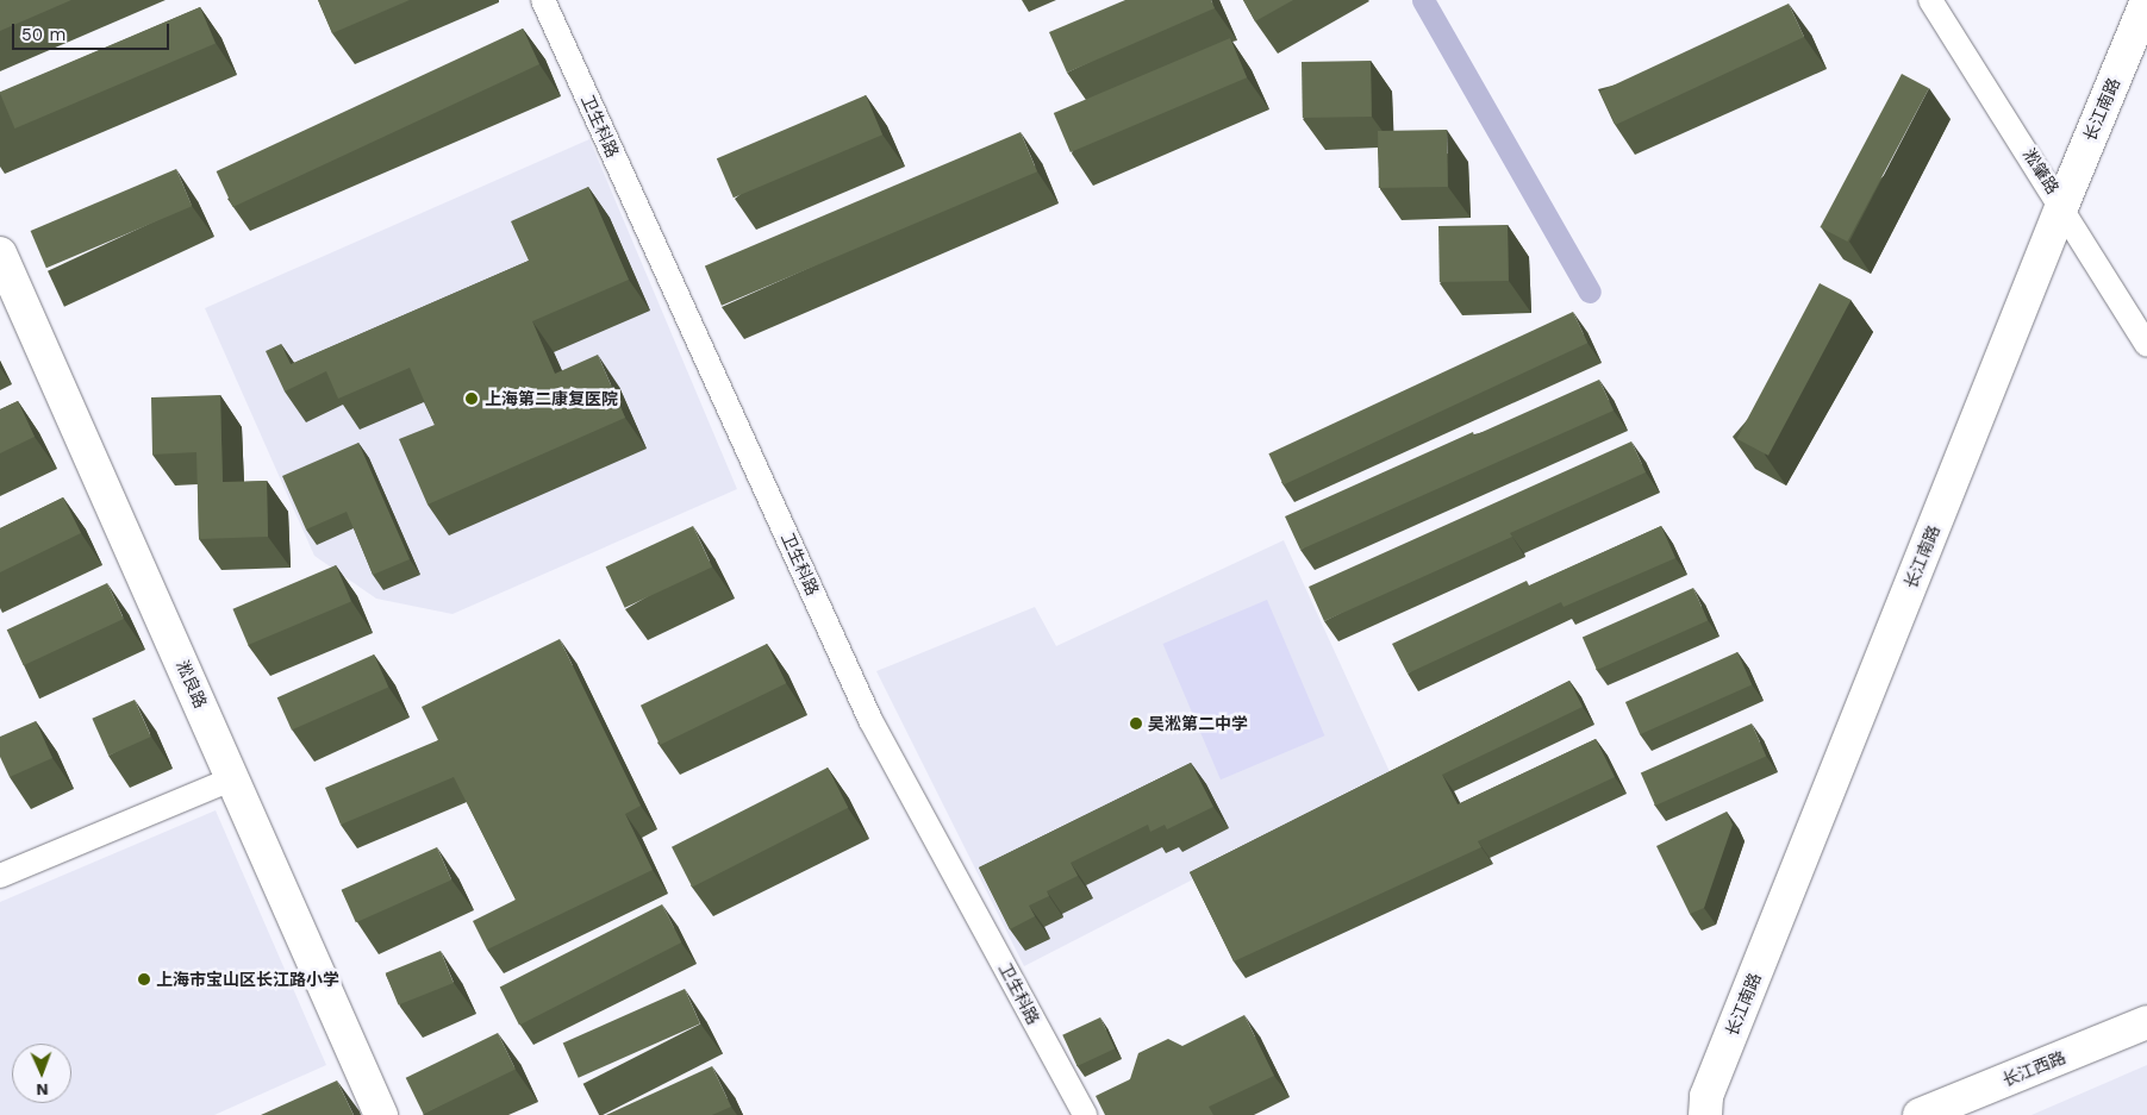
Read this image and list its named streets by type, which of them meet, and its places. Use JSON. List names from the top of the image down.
{
  "streets": {
    "main road": ["长江南路", "淞良路", "长江西路"],
    "street": ["卫生科路", "淞肇路"]
  },
  "crossings": [
    ["长江南路", "淞肇路"]
  ],
  "places": ["上海第二康复医院", "吴淞第二中学", "上海市宝山区长江路小学"],
  "scale_bar": "50 m",
  "north": "bottom"
}
